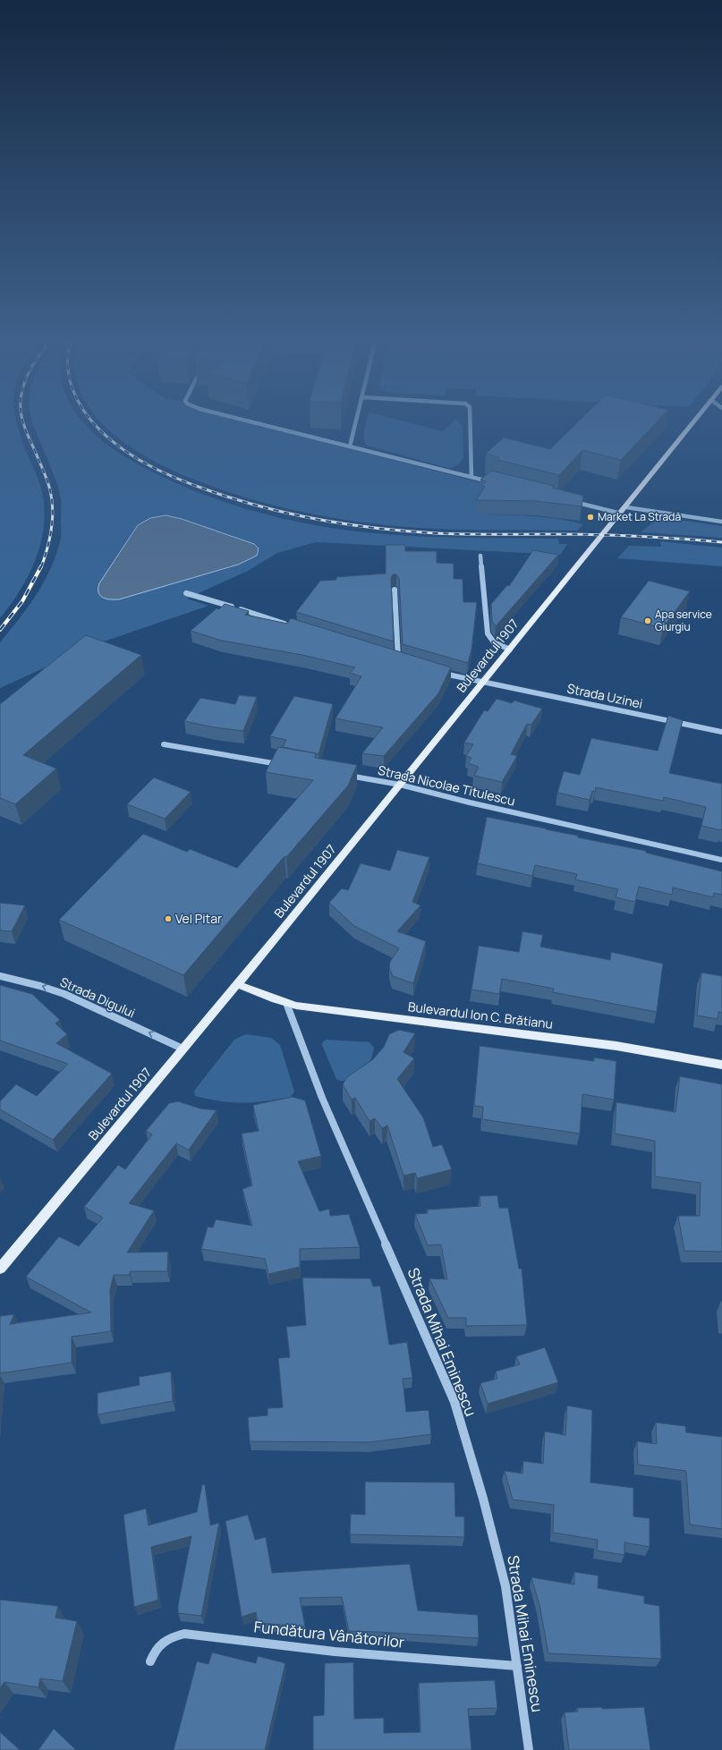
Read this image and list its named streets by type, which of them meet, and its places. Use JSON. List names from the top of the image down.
{
  "streets": {
    "main road": ["Bulevardul 1907", "Bulevardul Ion C. Brătianu"],
    "street": [
      "Strada Uzinei",
      "Strada Nicolae Titulescu",
      "Strada Digului",
      "Strada Mihai Eminescu",
      "Fundătura Vânătorilor"
    ]
  },
  "crossings": [
    ["Bulevardul 1907", "Strada Uzinei"],
    ["Bulevardul 1907", "Strada Nicolae Titulescu"],
    ["Bulevardul 1907", "Strada Digului"],
    ["Bulevardul 1907", "Bulevardul Ion C. Brătianu"],
    ["Bulevardul Ion C. Brătianu", "Strada Mihai Eminescu"],
    ["Strada Mihai Eminescu", "Fundătura Vânătorilor"]
  ],
  "one_way": ["Strada Digului"],
  "places": ["Market La Stradă", "Apa service Giurgiu", "Vel Pitar"]
}
